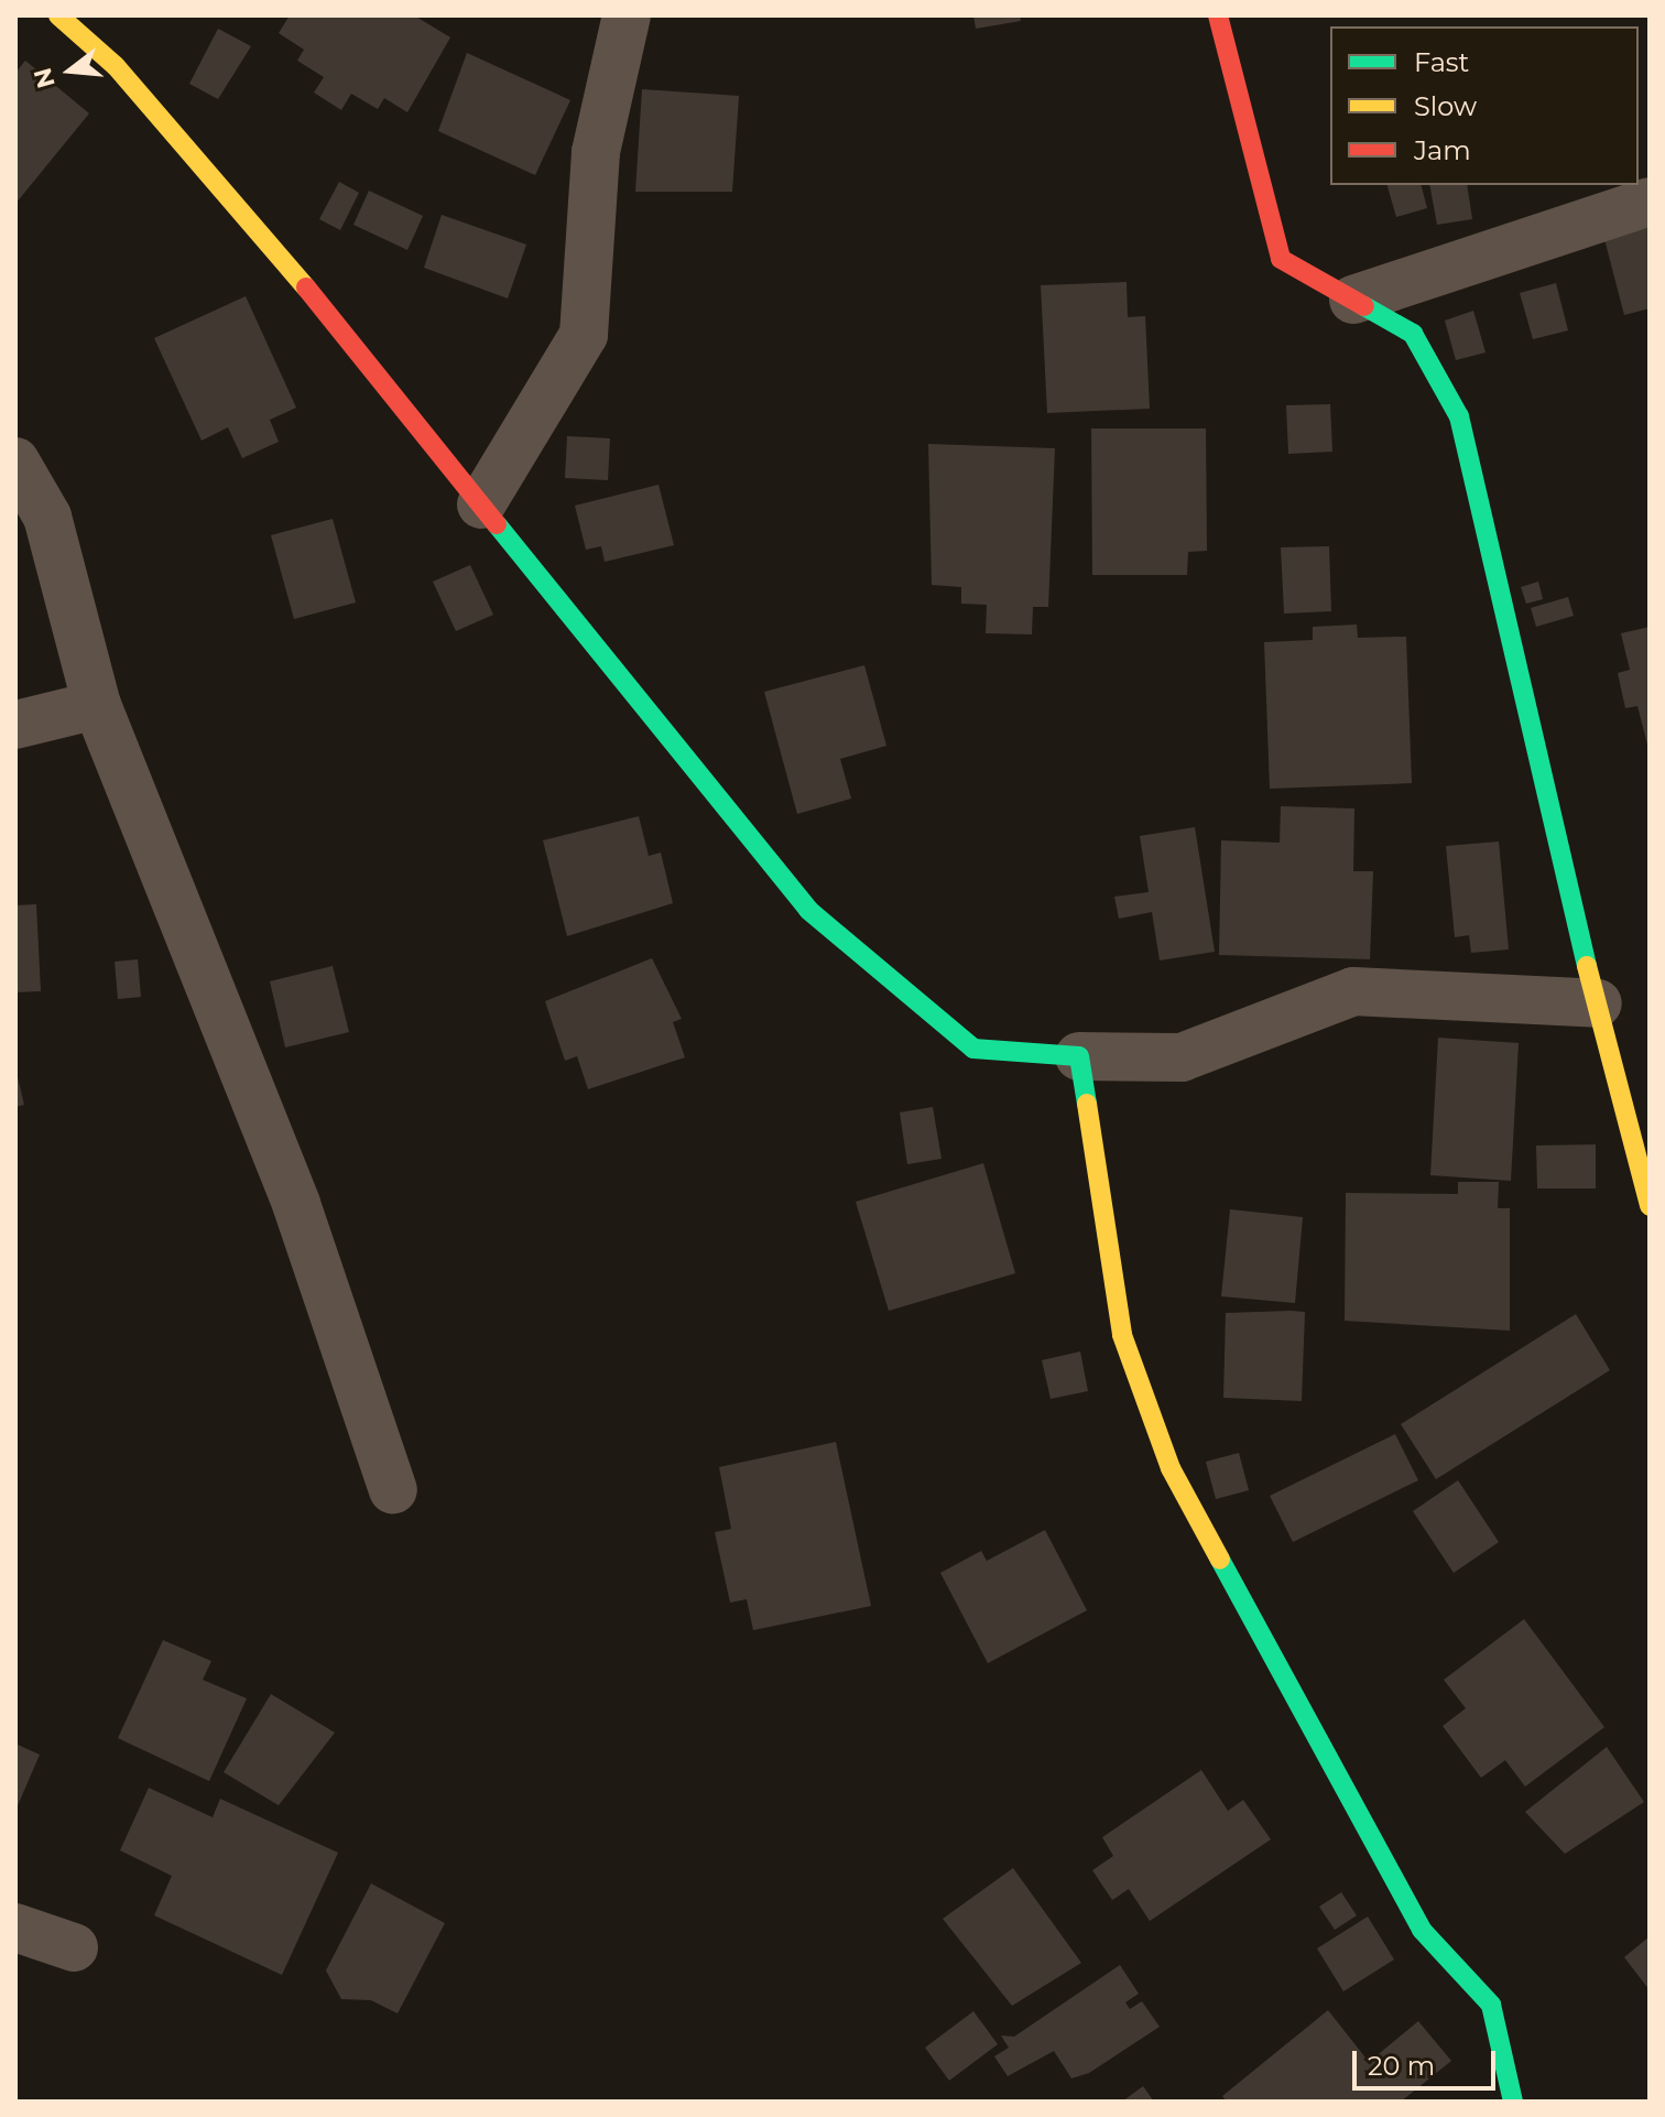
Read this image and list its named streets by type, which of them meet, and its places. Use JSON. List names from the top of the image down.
{
  "legend": ["Fast", "Slow", "Jam"],
  "scale_bar": "20 m",
  "north": "left"
}
